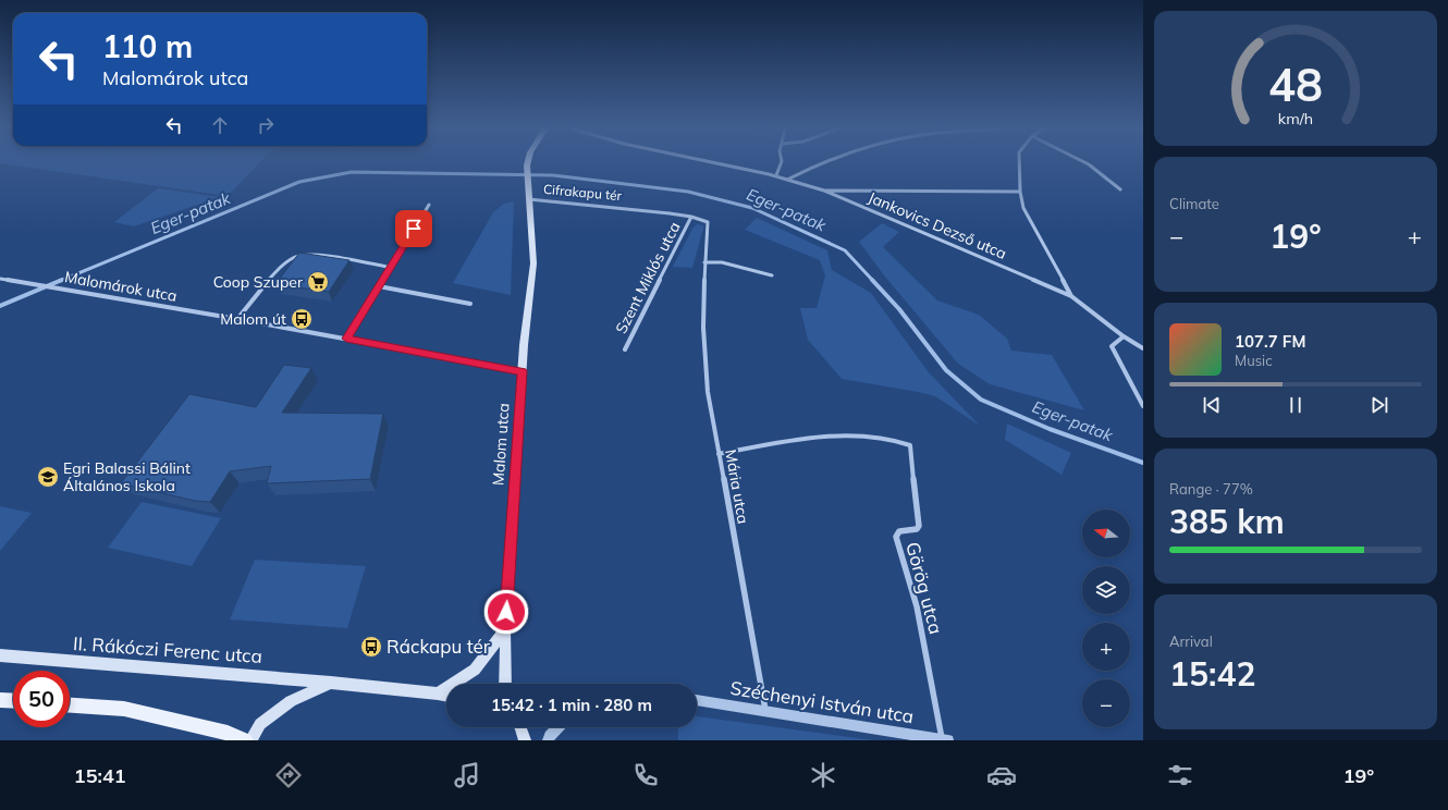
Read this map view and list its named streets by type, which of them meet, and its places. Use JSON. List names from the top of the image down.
{
  "streets": {
    "main road": ["Cifrakapu tér", "Malom utca", "II. Rákóczi Ferenc utca"],
    "street": [
      "Jankovics Dezső utca",
      "Szent Miklós utca",
      "Malomárok utca",
      "Mária utca",
      "Görög utca",
      "Széchenyi István utca"
    ]
  },
  "crossings": [
    ["Cifrakapu tér", "Szent Miklós utca"],
    ["Cifrakapu tér", "Malom utca"],
    ["Cifrakapu tér", "Mária utca"],
    ["Malomárok utca", "Malom utca"],
    ["Mária utca", "Görög utca"],
    ["Mária utca", "Széchenyi István utca"],
    ["Görög utca", "Széchenyi István utca"]
  ],
  "water": ["Eger-patak"],
  "places": {
    "supermarket": ["Coop Szuper"],
    "bus stop": ["Malom út", "Ráckapu tér"],
    "school or university": ["Egri Balassi Bálint Általános Iskola"]
  },
  "north": "left",
  "page": {
    "turn": ["110 m", "Malomárok utca"],
    "tile": [
      "Climate",
      ["Range · 77%", "385 km"],
      ["Arrival", "15:42"]
    ],
    "heat": ["−", "19°", "+"],
    "song": ["107.7 FM", "Music"],
    "map_buttons": ["+", "−"],
    "limit": "50",
    "trip": "15:42 · 1 min · 280 m",
    "tabs": ["15:41", "19°"],
    "gauge": ["48", "km/h"]
  }
}
